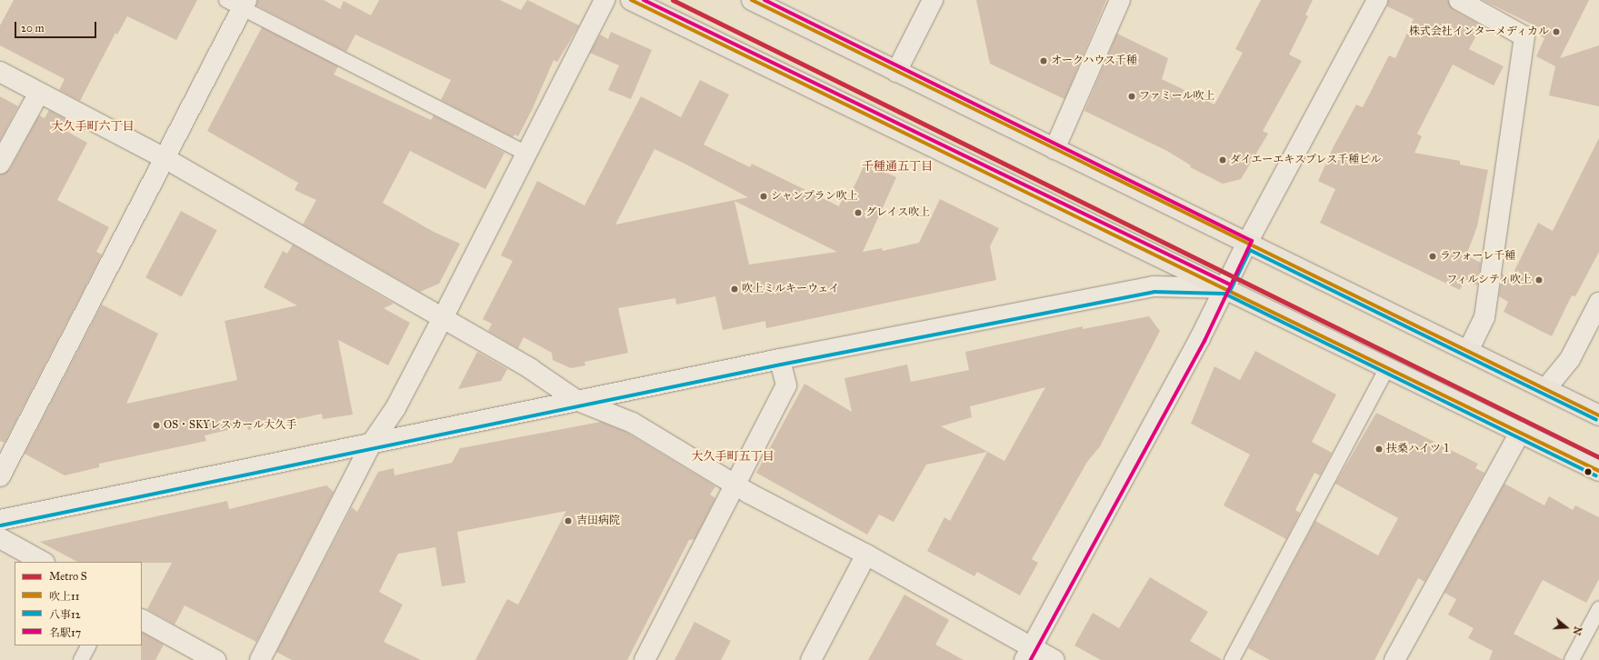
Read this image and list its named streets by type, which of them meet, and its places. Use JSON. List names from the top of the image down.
{
  "districts": ["大久手町六丁目", "千種通五丁目", "大久手町五丁目"],
  "places": [
    "株式会社インターメディカル",
    "オークハウス千種",
    "ファミール吹上",
    "ダイエーエキスプレス千種ビル",
    "シャンプラン吹上",
    "グレイス吹上",
    "ラフォーレ千種",
    "フィルシティ吹上",
    "吹上ミルキーウェイ",
    "OS・SKYレスカール大久手",
    "扶桑ハイツ１",
    "吉田病院"
  ],
  "lines": [
    "metro line S",
    "transit line 吹上11",
    "transit line 名駅17",
    "transit line 八事12"
  ],
  "legend": [
    "Metro S",
    "吹上11",
    "八事12",
    "名駅17"
  ],
  "scale_bar": "20 m",
  "north": "right"
}
